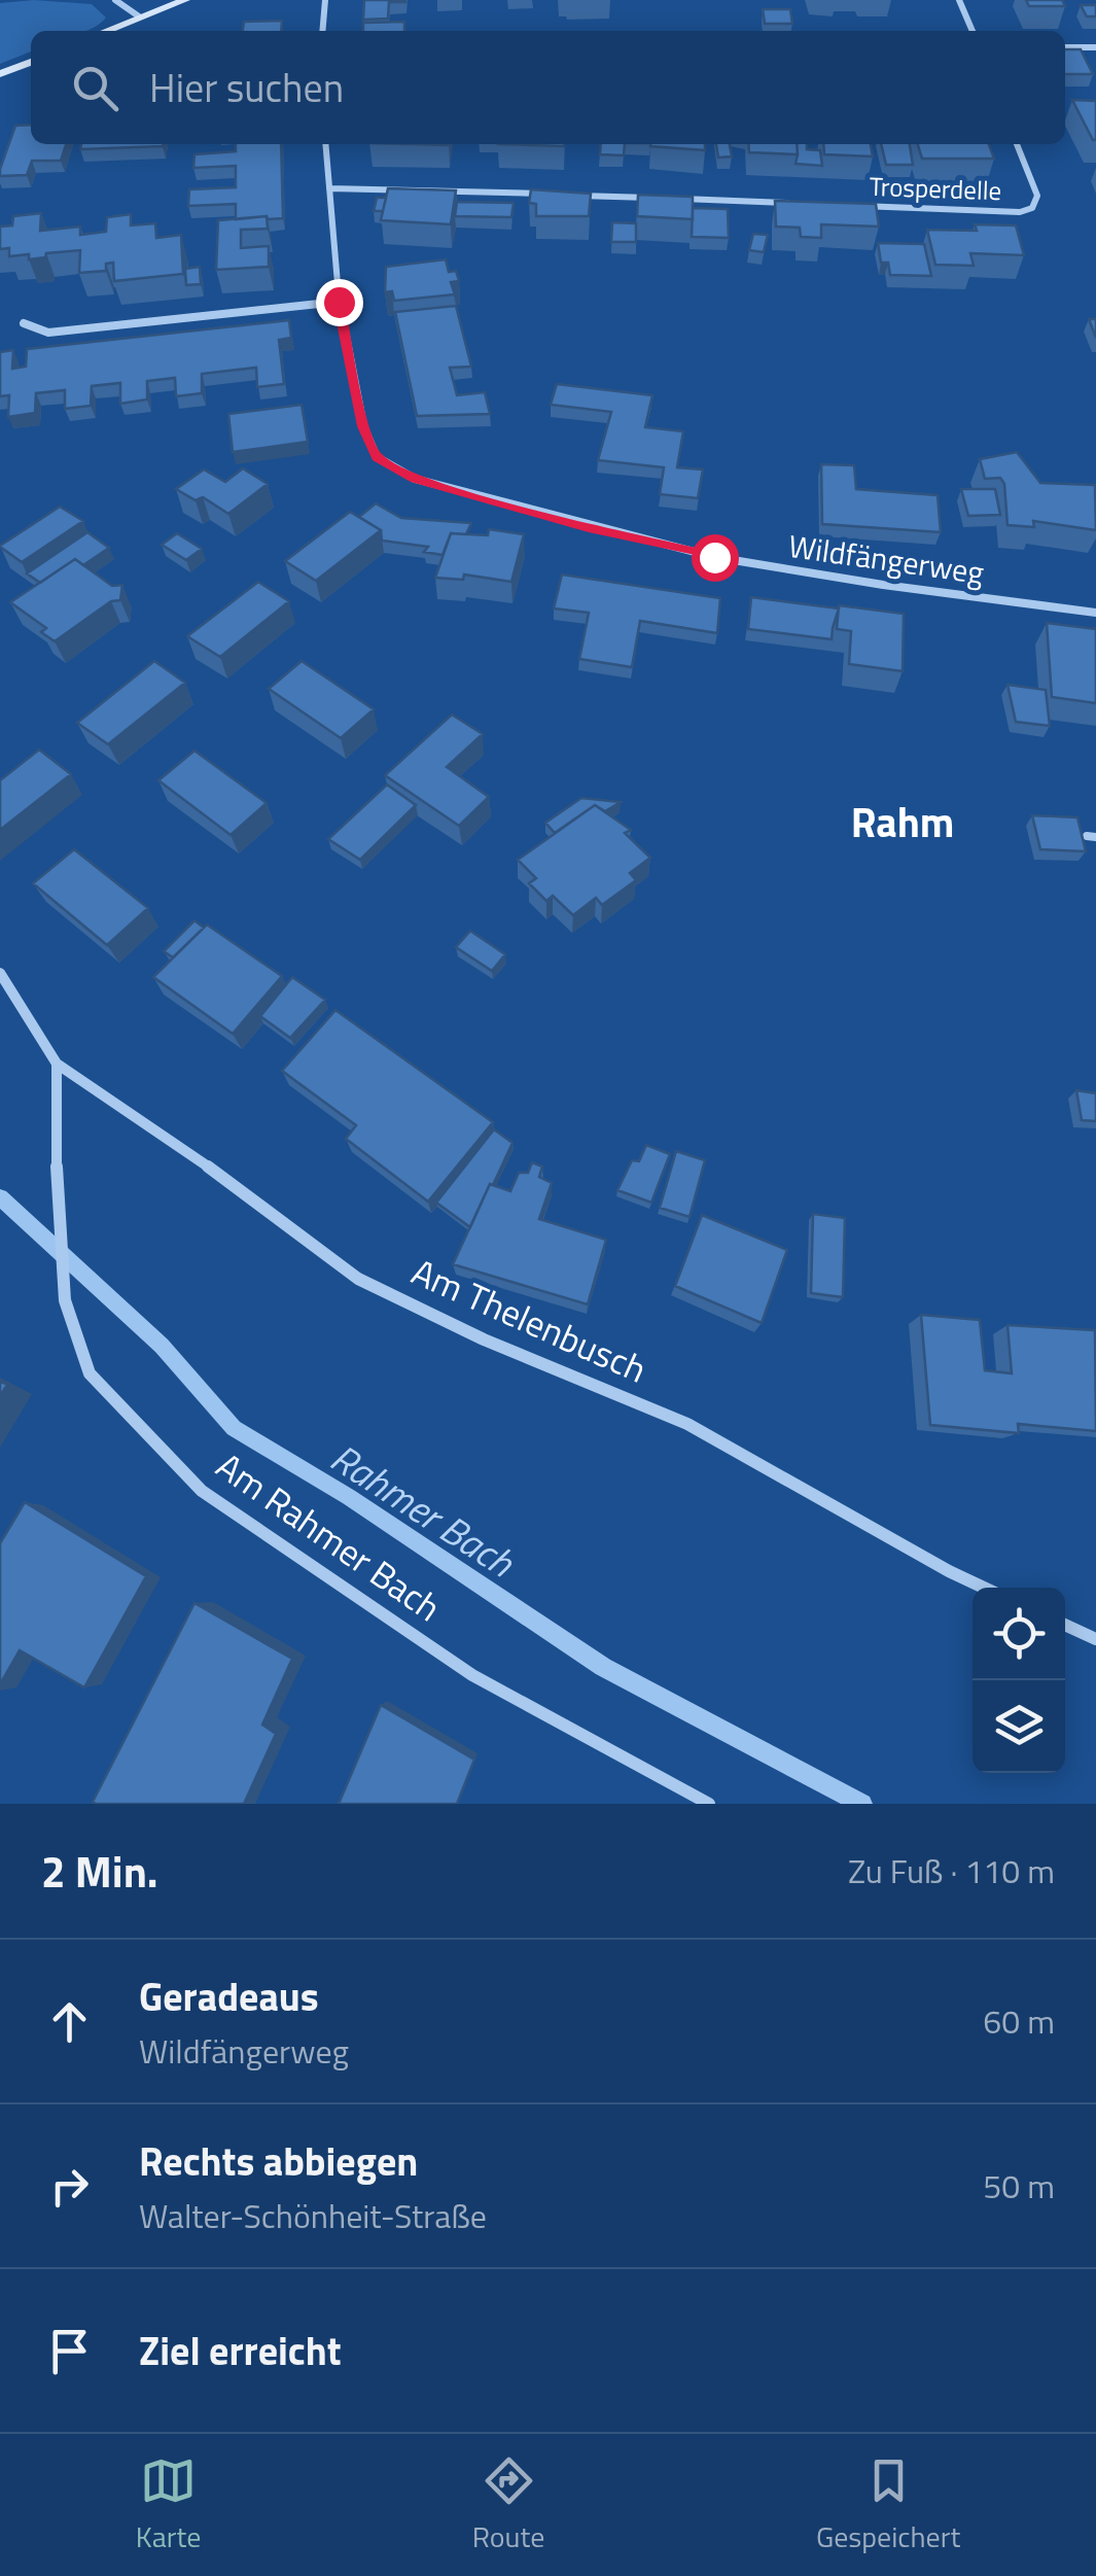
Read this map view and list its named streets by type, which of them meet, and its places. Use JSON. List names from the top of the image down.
{
  "streets": {
    "street": [
      "Trosperdelle",
      "Wildfängerweg",
      "Am Thelenbusch",
      "Am Rahmer Bach"
    ]
  },
  "crossings": [
    ["Am Thelenbusch", "Am Rahmer Bach"]
  ],
  "districts": ["Rahm"],
  "water": ["Rahmer Bach"],
  "page": {
    "search": "Hier suchen",
    "heading": ["2 Min.", "Zu Fuß · 110 m"],
    "list": [
      ["Geradeaus", "Wildfängerweg", "60 m"],
      ["Rechts abbiegen", "Walter-Schönheit-Straße", "50 m"],
      "Ziel erreicht"
    ],
    "nav": ["Karte", "Route", "Gespeichert"]
  }
}
